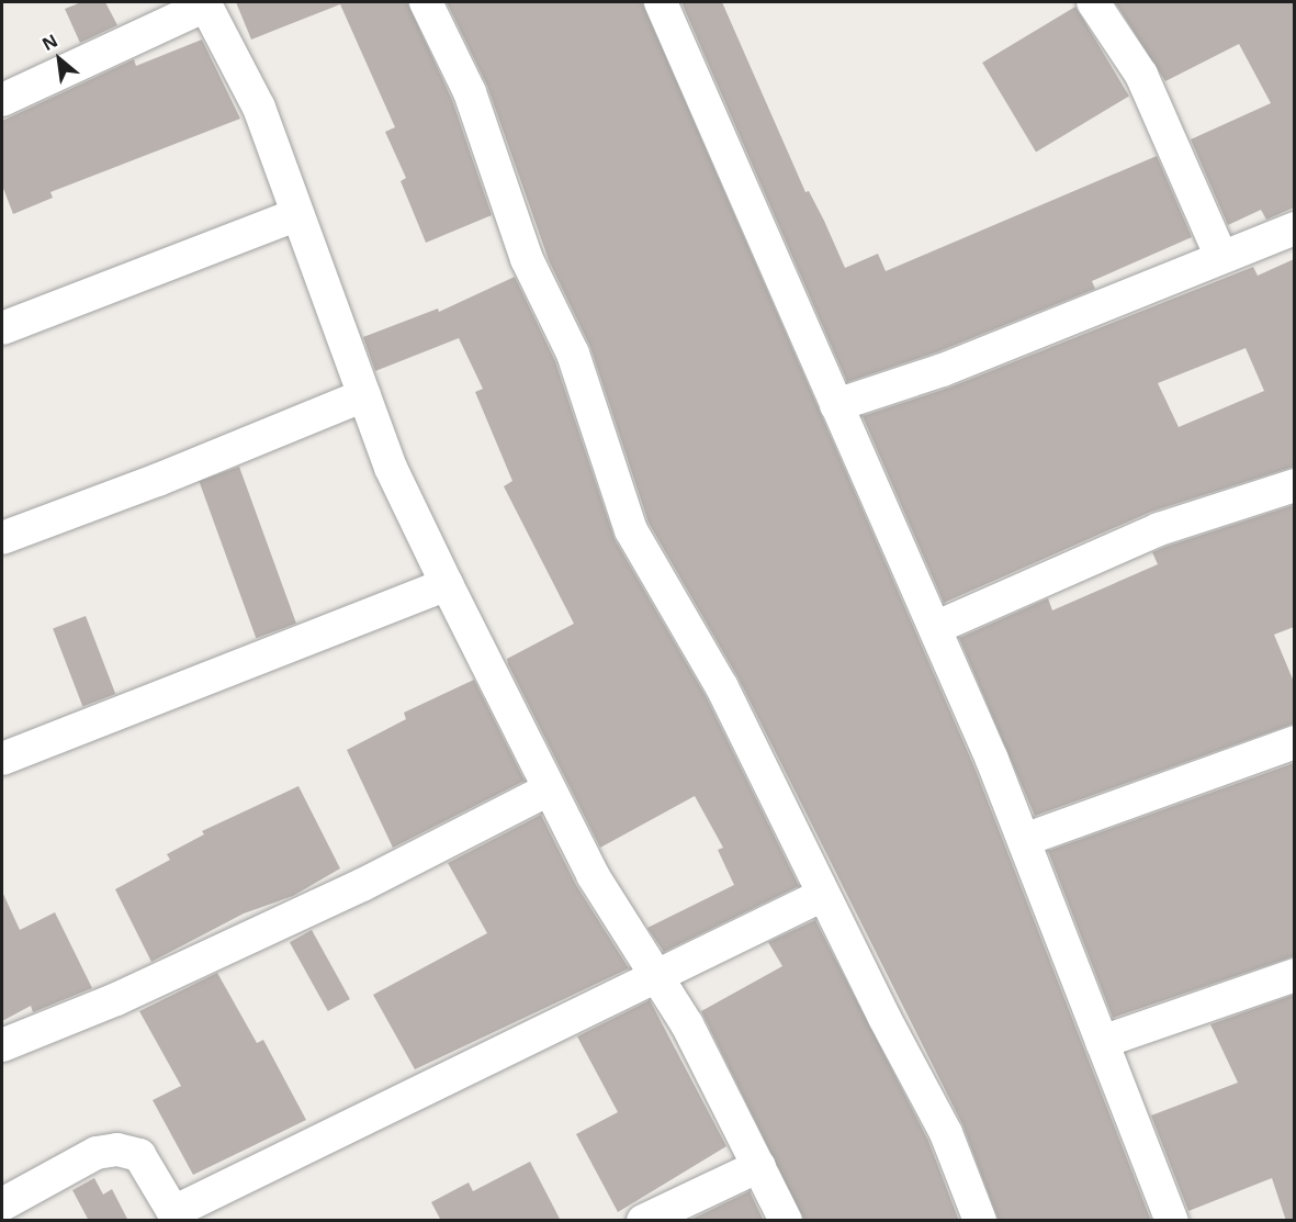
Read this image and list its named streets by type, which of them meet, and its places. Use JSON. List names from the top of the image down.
{
  "north": "top left"
}
